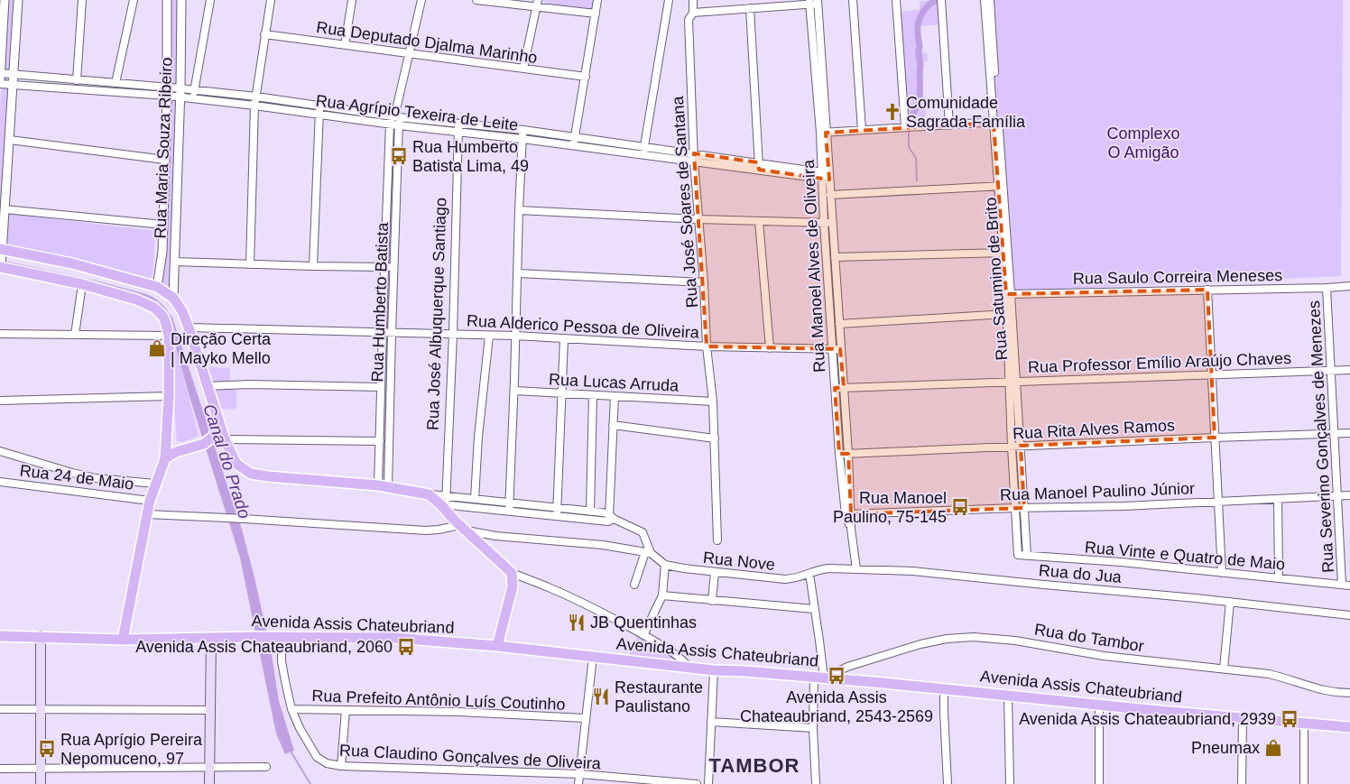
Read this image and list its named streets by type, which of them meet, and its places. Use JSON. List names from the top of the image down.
{
  "streets": {
    "main road": ["Avenida Assis Chateubriand"],
    "street": [
      "Rua Deputado Djalma Marinho",
      "Rua Agrípio Texeira de Leite",
      "Rua Maria Souza Ribeiro",
      "Rua José Soares de Santana",
      "Rua Manoel Alves de Oliveira",
      "Rua Saulo Correira Meneses",
      "Rua Satumino de Brito",
      "Rua Humberto Batista",
      "Rua José Albuquerque Santiago",
      "Rua Alderico Pessoa de Oliveira",
      "Rua Professor Emílio Araújo Chaves",
      "Rua Lucas Arruda",
      "Rua Rita Alves Ramos",
      "Rua Severino Gonçalves de Menezes",
      "Rua 24 de Maio",
      "Rua Manoel Paulino Júnior",
      "Rua Vinte e Quatro de Maio",
      "Rua Nove",
      "Rua do Jua",
      "Rua do Tambor",
      "Rua Prefeito Antônio Luís Coutinho",
      "Rua Claudino Gonçalves de Oliveira"
    ]
  },
  "crossings": [
    ["Rua Agrípio Texeira de Leite", "Rua Maria Souza Ribeiro"],
    ["Rua Agrípio Texeira de Leite", "Rua José Soares de Santana"],
    ["Rua Agrípio Texeira de Leite", "Rua Manoel Alves de Oliveira"],
    ["Rua Agrípio Texeira de Leite", "Rua Humberto Batista"],
    ["Rua Agrípio Texeira de Leite", "Rua José Albuquerque Santiago"],
    ["Rua José Soares de Santana", "Rua Alderico Pessoa de Oliveira"],
    ["Rua José Soares de Santana", "Rua Lucas Arruda"],
    ["Rua Manoel Alves de Oliveira", "Rua Alderico Pessoa de Oliveira"],
    ["Rua Manoel Alves de Oliveira", "Rua Professor Emílio Araújo Chaves"],
    ["Rua Manoel Alves de Oliveira", "Rua Rita Alves Ramos"],
    ["Rua Manoel Alves de Oliveira", "Rua Manoel Paulino Júnior"],
    ["Rua Manoel Alves de Oliveira", "Rua do Jua"],
    ["Rua Saulo Correira Meneses", "Rua Satumino de Brito"],
    ["Rua Saulo Correira Meneses", "Rua Severino Gonçalves de Menezes"],
    ["Rua Satumino de Brito", "Rua Professor Emílio Araújo Chaves"],
    ["Rua Satumino de Brito", "Rua Rita Alves Ramos"],
    ["Rua Satumino de Brito", "Rua Manoel Paulino Júnior"],
    ["Rua Satumino de Brito", "Rua Vinte e Quatro de Maio"],
    ["Rua Humberto Batista", "Rua Alderico Pessoa de Oliveira"],
    ["Rua José Albuquerque Santiago", "Rua Alderico Pessoa de Oliveira"],
    ["Rua Professor Emílio Araújo Chaves", "Rua Severino Gonçalves de Menezes"],
    ["Rua Rita Alves Ramos", "Rua Severino Gonçalves de Menezes"],
    ["Rua Severino Gonçalves de Menezes", "Rua Manoel Paulino Júnior"],
    ["Rua Severino Gonçalves de Menezes", "Rua Vinte e Quatro de Maio"],
    ["Rua Nove", "Rua do Jua"],
    ["Avenida Assis Chateubriand", "Rua do Tambor"],
    ["Avenida Assis Chateubriand", "Rua Claudino Gonçalves de Oliveira"],
    ["Rua Prefeito Antônio Luís Coutinho", "Rua Claudino Gonçalves de Oliveira"]
  ],
  "districts": ["TAMBOR"],
  "water": ["Canal do Prado"],
  "parks": ["Complexo O Amigão"],
  "places": {
    "church": ["Comunidade Sagrada Família"],
    "bus stop": [
      "Rua Humberto Batista Lima, 49",
      "Rua Manoel Paulino, 75-145",
      "Avenida Assis Chateaubriand, 2060",
      "Avenida Assis Chateaubriand, 2543-2569",
      "Avenida Assis Chateaubriand, 2939",
      "Rua Aprígio Pereira Nepomuceno, 97"
    ],
    "shop": ["Direção Certa | Mayko Mello", "Pneumax"],
    "restaurant": ["JB Quentinhas", "Restaurante Paulistano"]
  }
}
